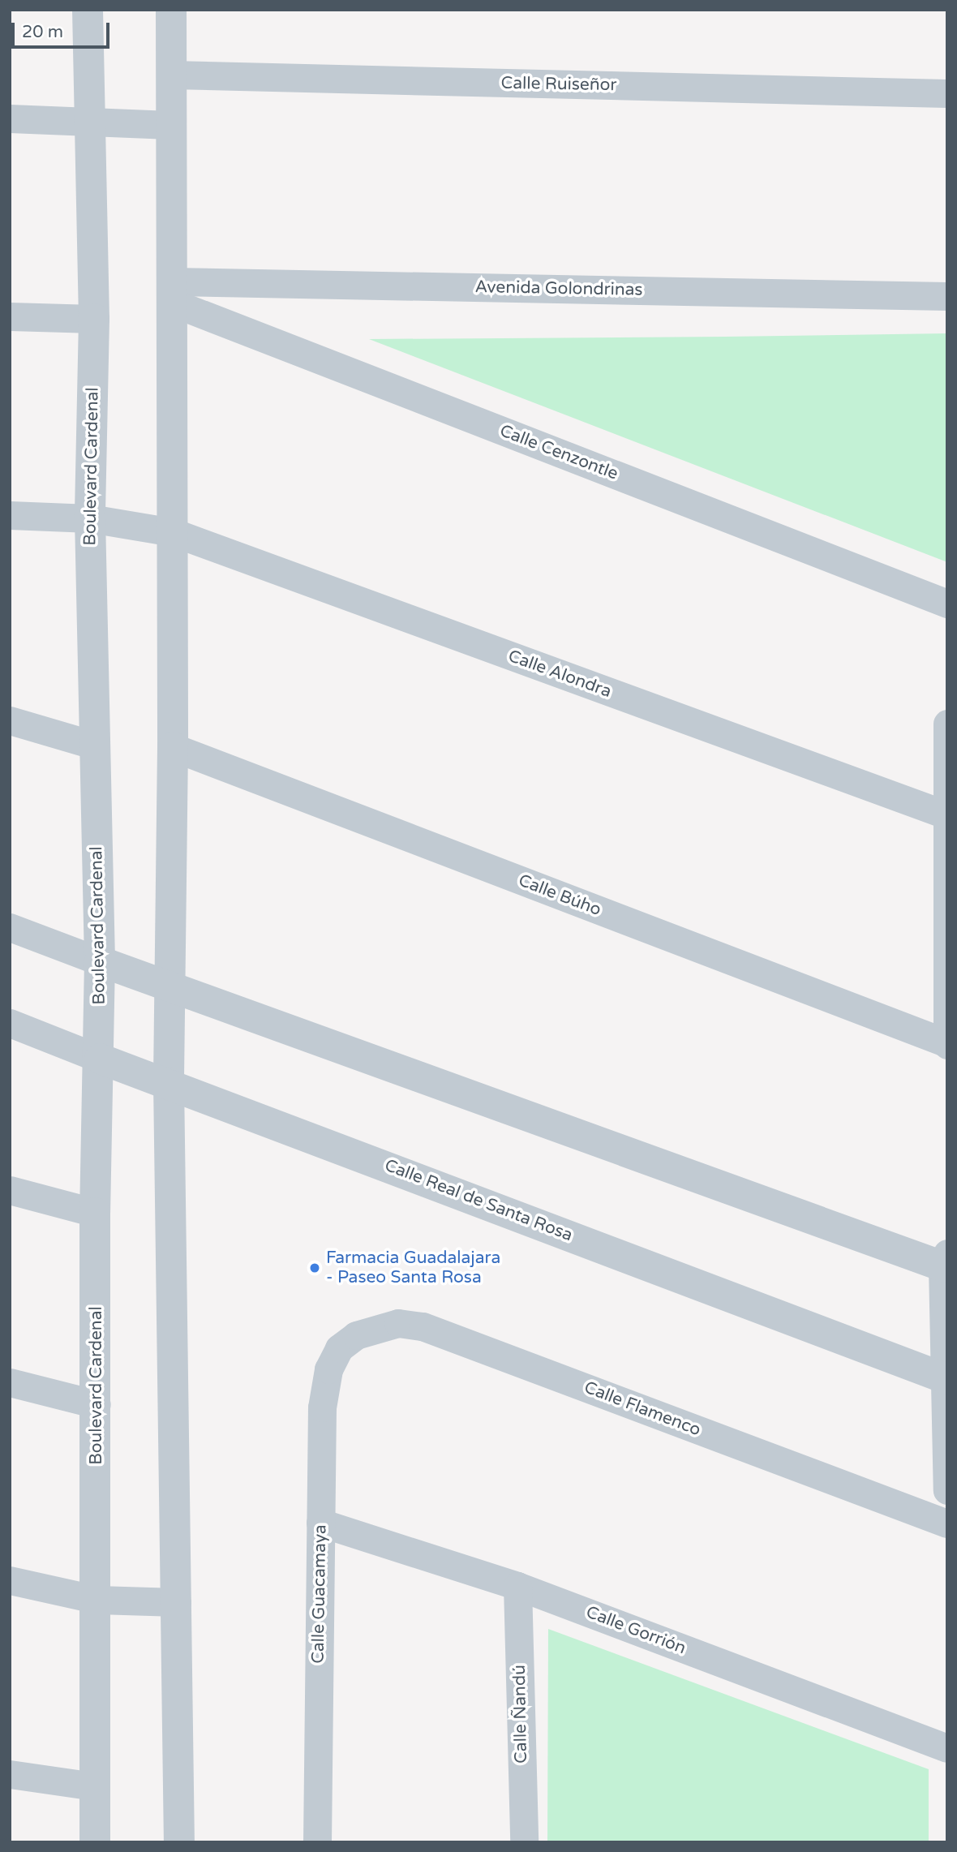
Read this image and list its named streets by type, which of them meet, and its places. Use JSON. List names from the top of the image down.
{
  "streets": {
    "street": [
      "Calle Ruiseñor",
      "Avenida Golondrinas",
      "Calle Cenzontle",
      "Boulevard Cardenal",
      "Calle Alondra",
      "Calle Búho",
      "Calle Real de Santa Rosa",
      "Calle Flamenco",
      "Calle Guacamaya",
      "Calle Gorrión",
      "Calle Ñandú"
    ]
  },
  "crossings": [
    ["Avenida Golondrinas", "Calle Cenzontle"],
    ["Boulevard Cardenal", "Calle Alondra"],
    ["Boulevard Cardenal", "Calle Real de Santa Rosa"],
    ["Calle Flamenco", "Calle Guacamaya"],
    ["Calle Guacamaya", "Calle Gorrión"],
    ["Calle Gorrión", "Calle Ñandú"]
  ],
  "places": ["Farmacia Guadalajara - Paseo Santa Rosa"],
  "scale_bar": "20 m"
}
